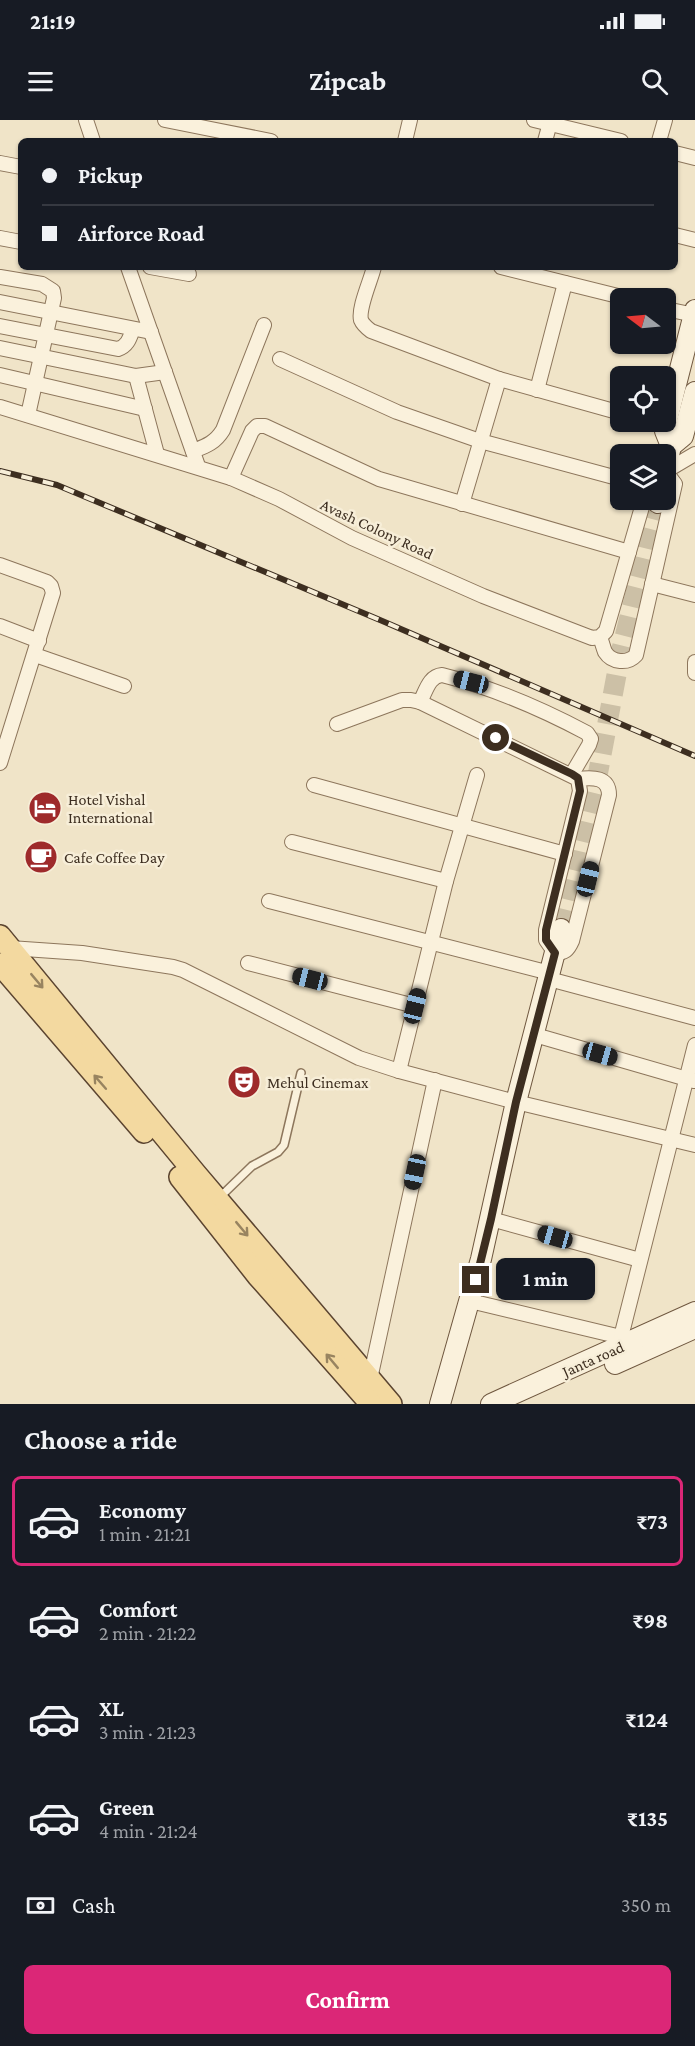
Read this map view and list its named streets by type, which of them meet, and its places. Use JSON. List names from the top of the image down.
{
  "streets": {
    "main road": ["Janta road"],
    "street": ["Avash Colony Road"]
  },
  "places": {
    "hotel": ["Hotel Vishal International"],
    "cafe": ["Cafe Coffee Day"],
    "theatre": ["Mehul Cinemax"]
  },
  "north": "left",
  "page": {
    "status": "21:19",
    "header": "Zipcab",
    "banner": ["Pickup", "Airforce Road"],
    "bubble": "1 min",
    "heading": "Choose a ride",
    "list": [
      {
        "name": "Economy",
        "note": "1 min · 21:21",
        "value": "₹73"
      },
      {
        "name": "Comfort",
        "note": "2 min · 21:22",
        "value": "₹98"
      },
      {
        "name": "XL",
        "note": "3 min · 21:23",
        "value": "₹124"
      },
      {
        "name": "Green",
        "note": "4 min · 21:24",
        "value": "₹135"
      }
    ],
    "pay": ["Cash", "350 m"],
    "buttons": "Confirm"
  }
}
